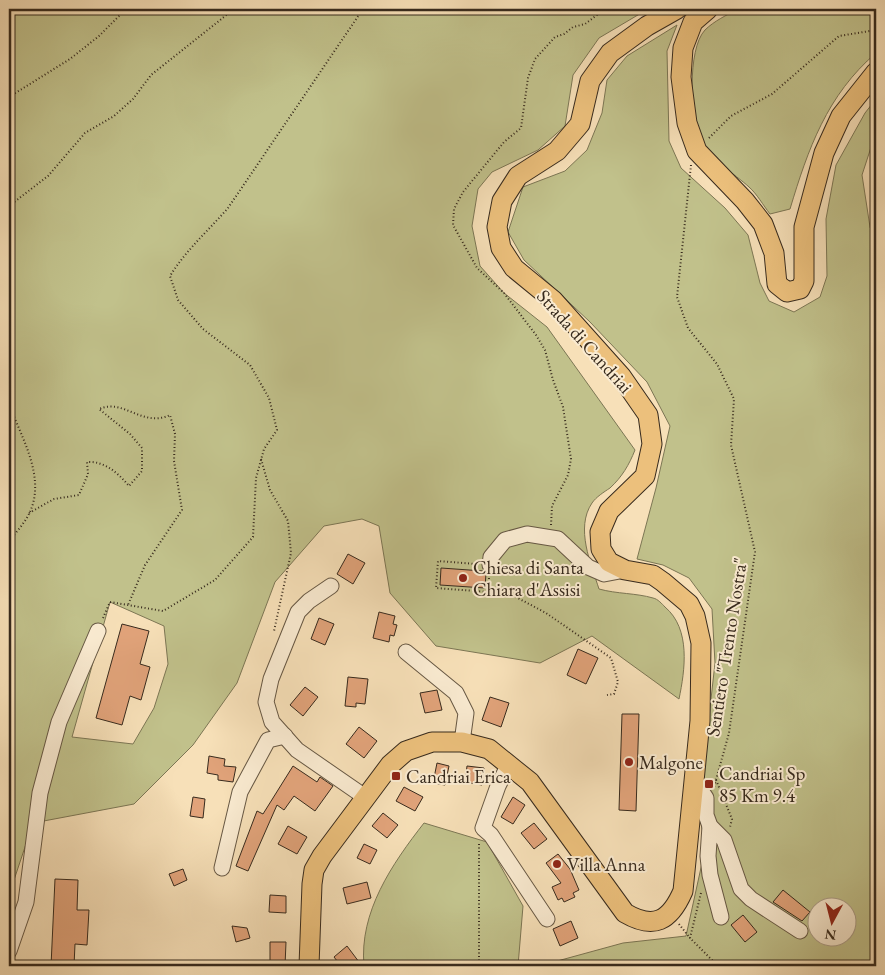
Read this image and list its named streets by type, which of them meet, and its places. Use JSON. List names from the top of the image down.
{
  "streets": {
    "main road": ["Strada di Candriai"],
    "path": ["Sentiero \"Trento Nostra\""]
  },
  "places": {
    "other": ["Chiesa di Santa Chiara d'Assisi", "Malgone", "Villa Anna"],
    "transit": ["Candriai Erica", "Candriai Sp 85 Km 9.4"]
  },
  "north": "bottom"
}
